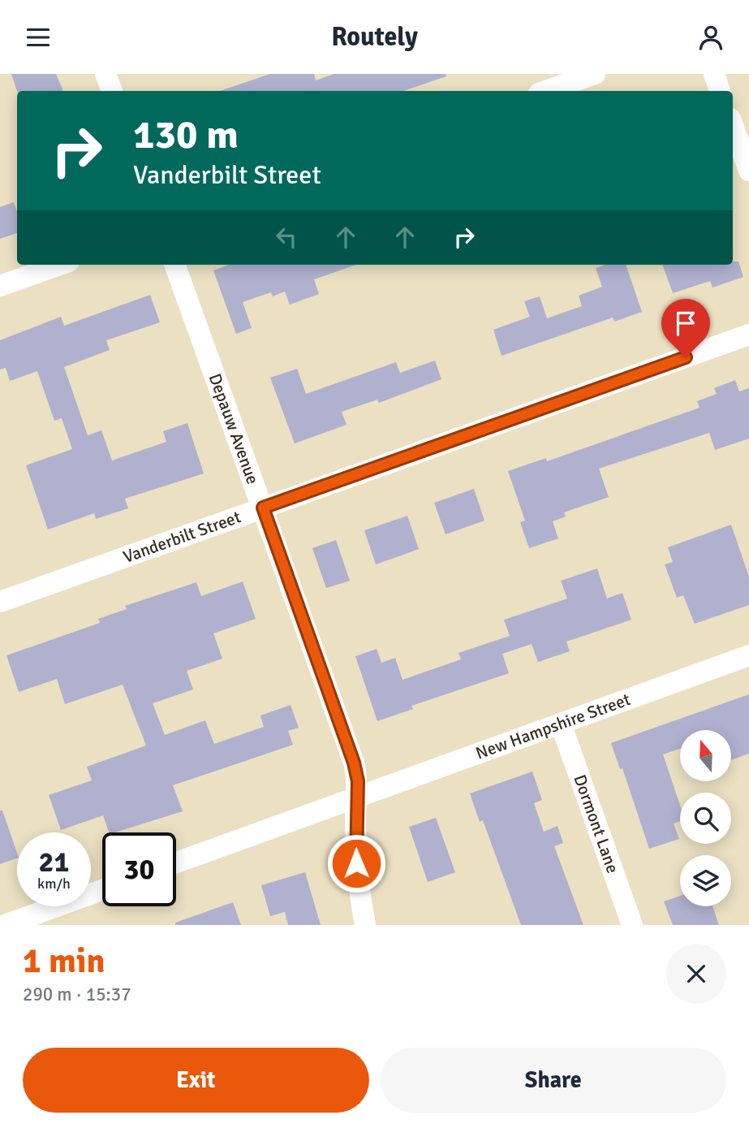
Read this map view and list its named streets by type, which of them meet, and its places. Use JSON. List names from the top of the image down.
{
  "streets": {
    "street": [
      "Depauw Avenue",
      "Vanderbilt Street",
      "New Hampshire Street",
      "Dormont Lane"
    ]
  },
  "crossings": [
    ["Depauw Avenue", "Vanderbilt Street"],
    ["Depauw Avenue", "New Hampshire Street"],
    ["New Hampshire Street", "Dormont Lane"]
  ],
  "north": "top",
  "page": {
    "header": "Routely",
    "turn": ["130 m", "Vanderbilt Street"],
    "speed": "21 km/h",
    "limit": "30",
    "heading": ["1 min", "290 m · 15:37"],
    "buttons": ["Exit", "Share"]
  }
}
